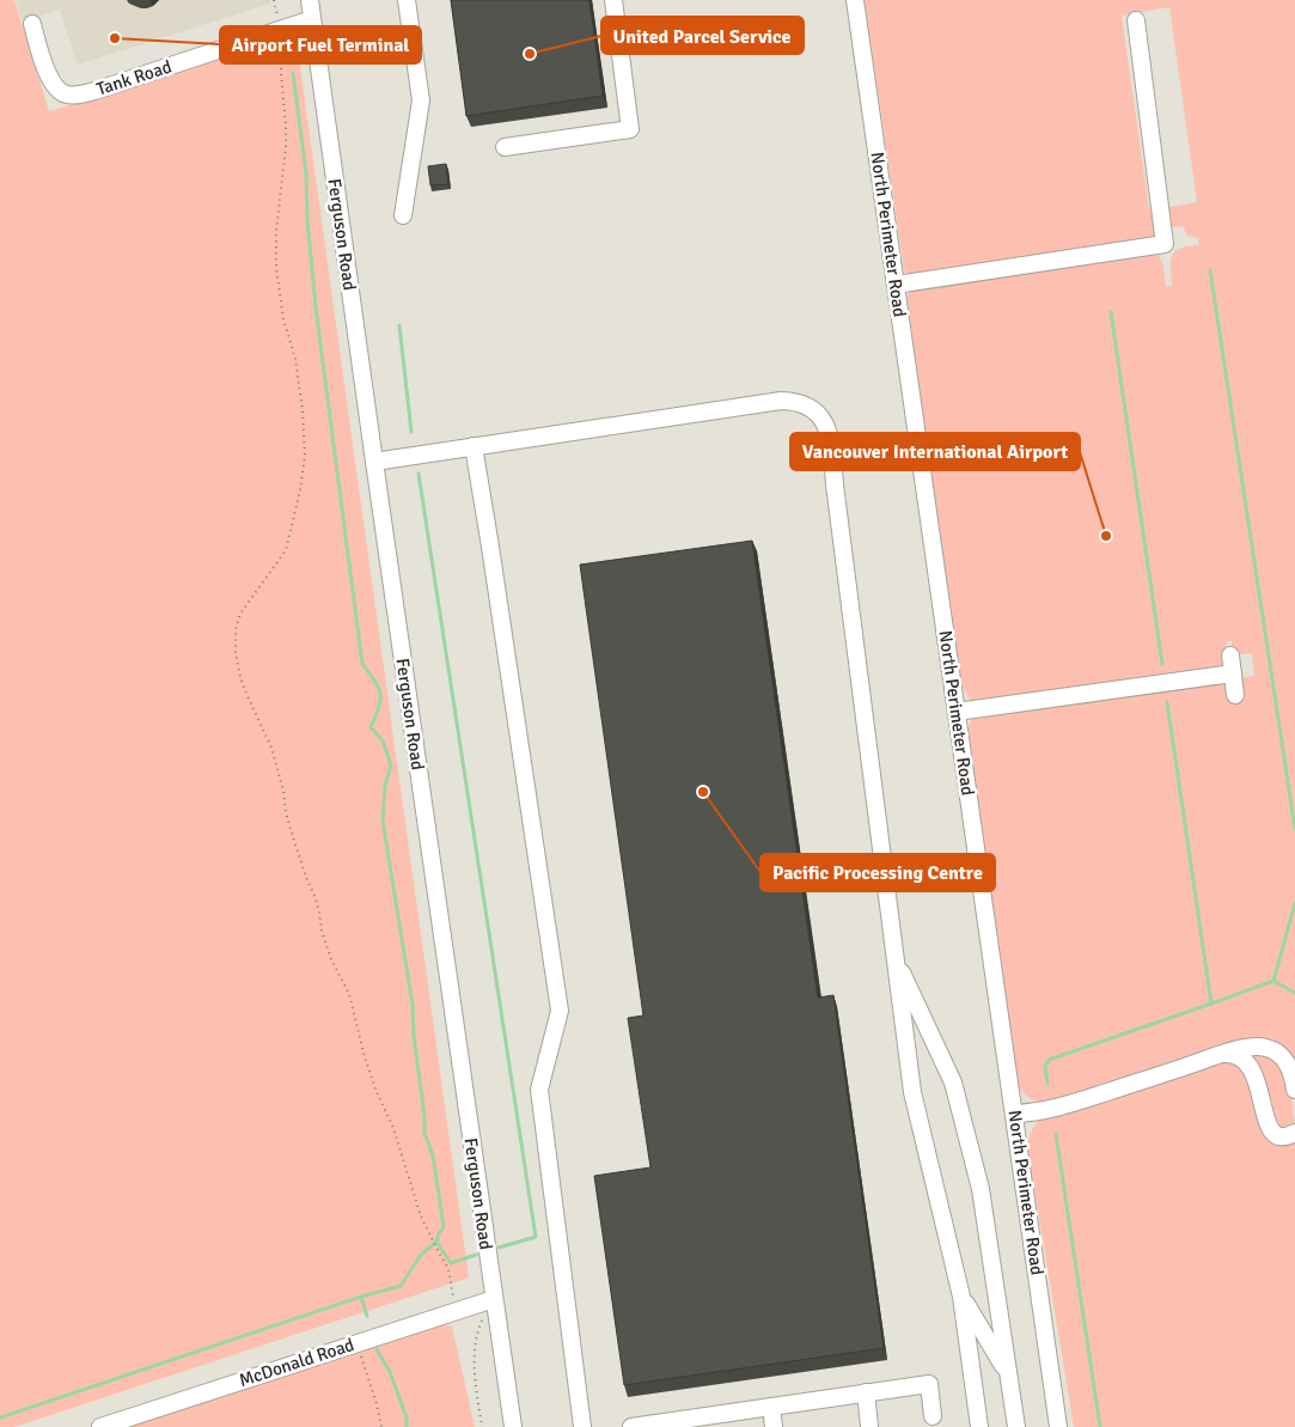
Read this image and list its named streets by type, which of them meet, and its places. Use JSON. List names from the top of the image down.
{
  "streets": {
    "street": [
      "Tank Road",
      "Ferguson Road",
      "North Perimeter Road",
      "McDonald Road"
    ]
  },
  "crossings": [
    ["Tank Road", "Ferguson Road"],
    ["Ferguson Road", "McDonald Road"]
  ],
  "places": [
    "Airport Fuel Terminal",
    "United Parcel Service",
    "Vancouver International Airport",
    "Pacific Processing Centre"
  ]
}
